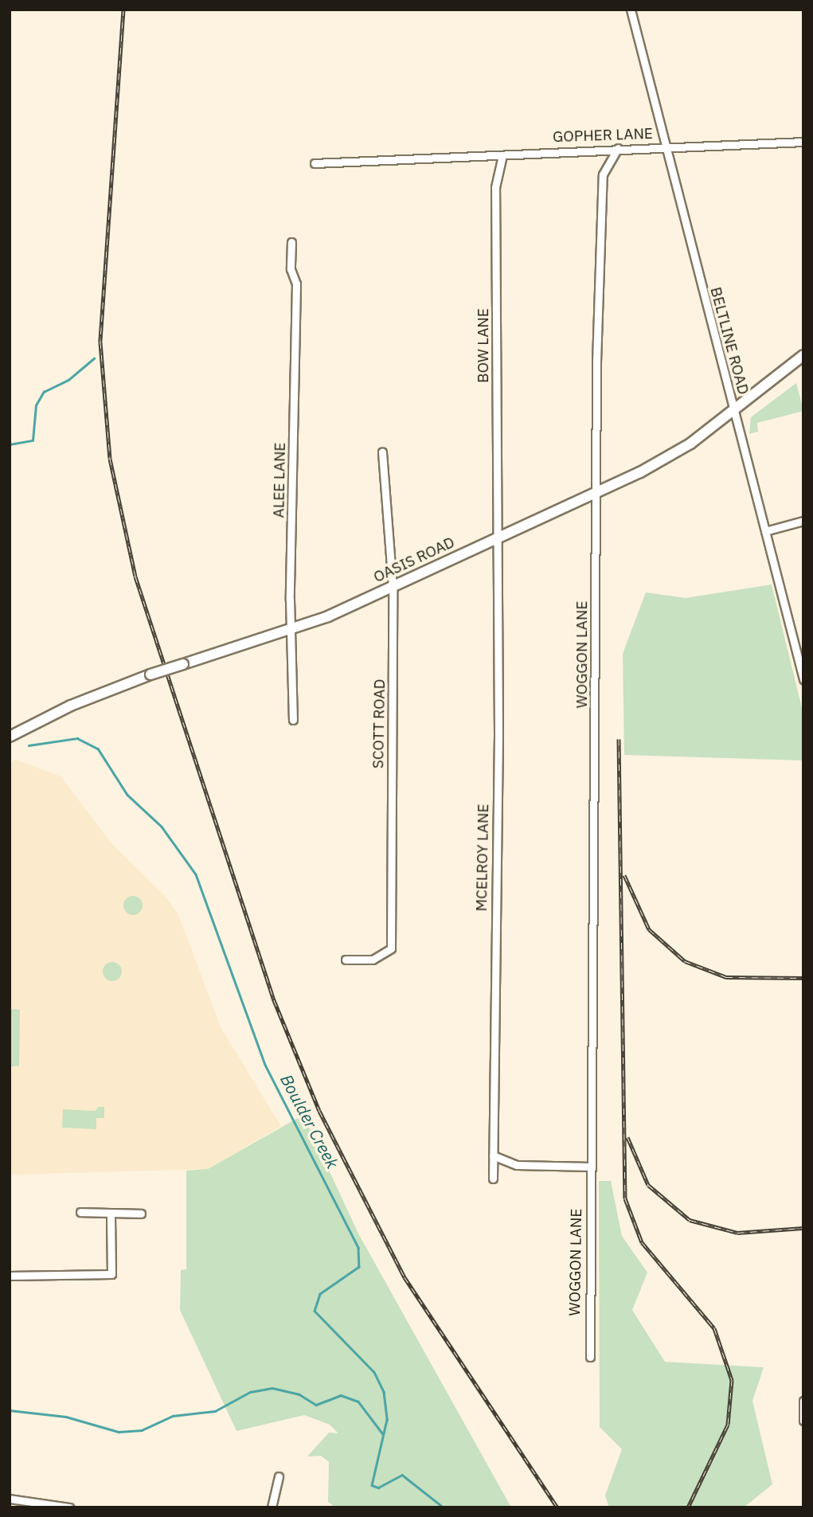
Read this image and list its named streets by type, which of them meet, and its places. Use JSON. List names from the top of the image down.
{
  "streets": {
    "main road": ["OASIS ROAD"],
    "street": [
      "GOPHER LANE",
      "BELTLINE ROAD",
      "BOW LANE",
      "ALEE LANE",
      "WOGGON LANE",
      "SCOTT ROAD",
      "MCELROY LANE"
    ]
  },
  "crossings": [
    ["GOPHER LANE", "BELTLINE ROAD"],
    ["GOPHER LANE", "BOW LANE"],
    ["GOPHER LANE", "WOGGON LANE"],
    ["BELTLINE ROAD", "OASIS ROAD"],
    ["BOW LANE", "OASIS ROAD"],
    ["BOW LANE", "MCELROY LANE"],
    ["ALEE LANE", "OASIS ROAD"],
    ["OASIS ROAD", "WOGGON LANE"],
    ["OASIS ROAD", "SCOTT ROAD"],
    ["OASIS ROAD", "MCELROY LANE"]
  ],
  "water": ["Boulder Creek"]
}
